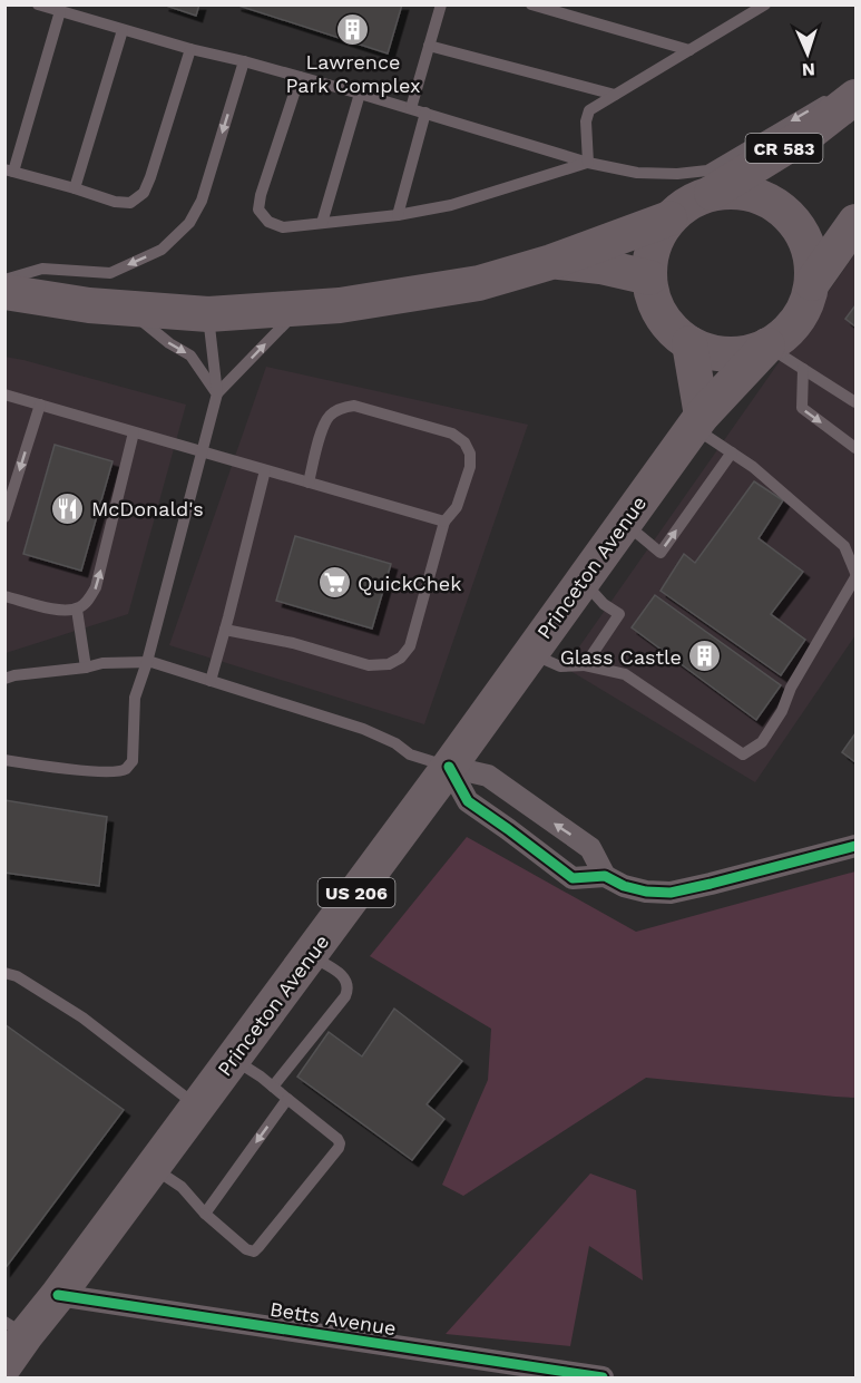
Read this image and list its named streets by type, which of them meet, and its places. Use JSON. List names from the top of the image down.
{
  "streets": {
    "main road": ["CR 583", "Princeton Avenue", "US 206"],
    "street": ["Betts Avenue"]
  },
  "crossings": [
    ["CR 583", "Princeton Avenue"],
    ["Princeton Avenue", "Betts Avenue"]
  ],
  "places": {
    "building": ["Lawrence Park Complex", "Glass Castle"],
    "restaurant": ["McDonald's"],
    "supermarket": ["QuickChek"]
  },
  "north": "bottom"
}
